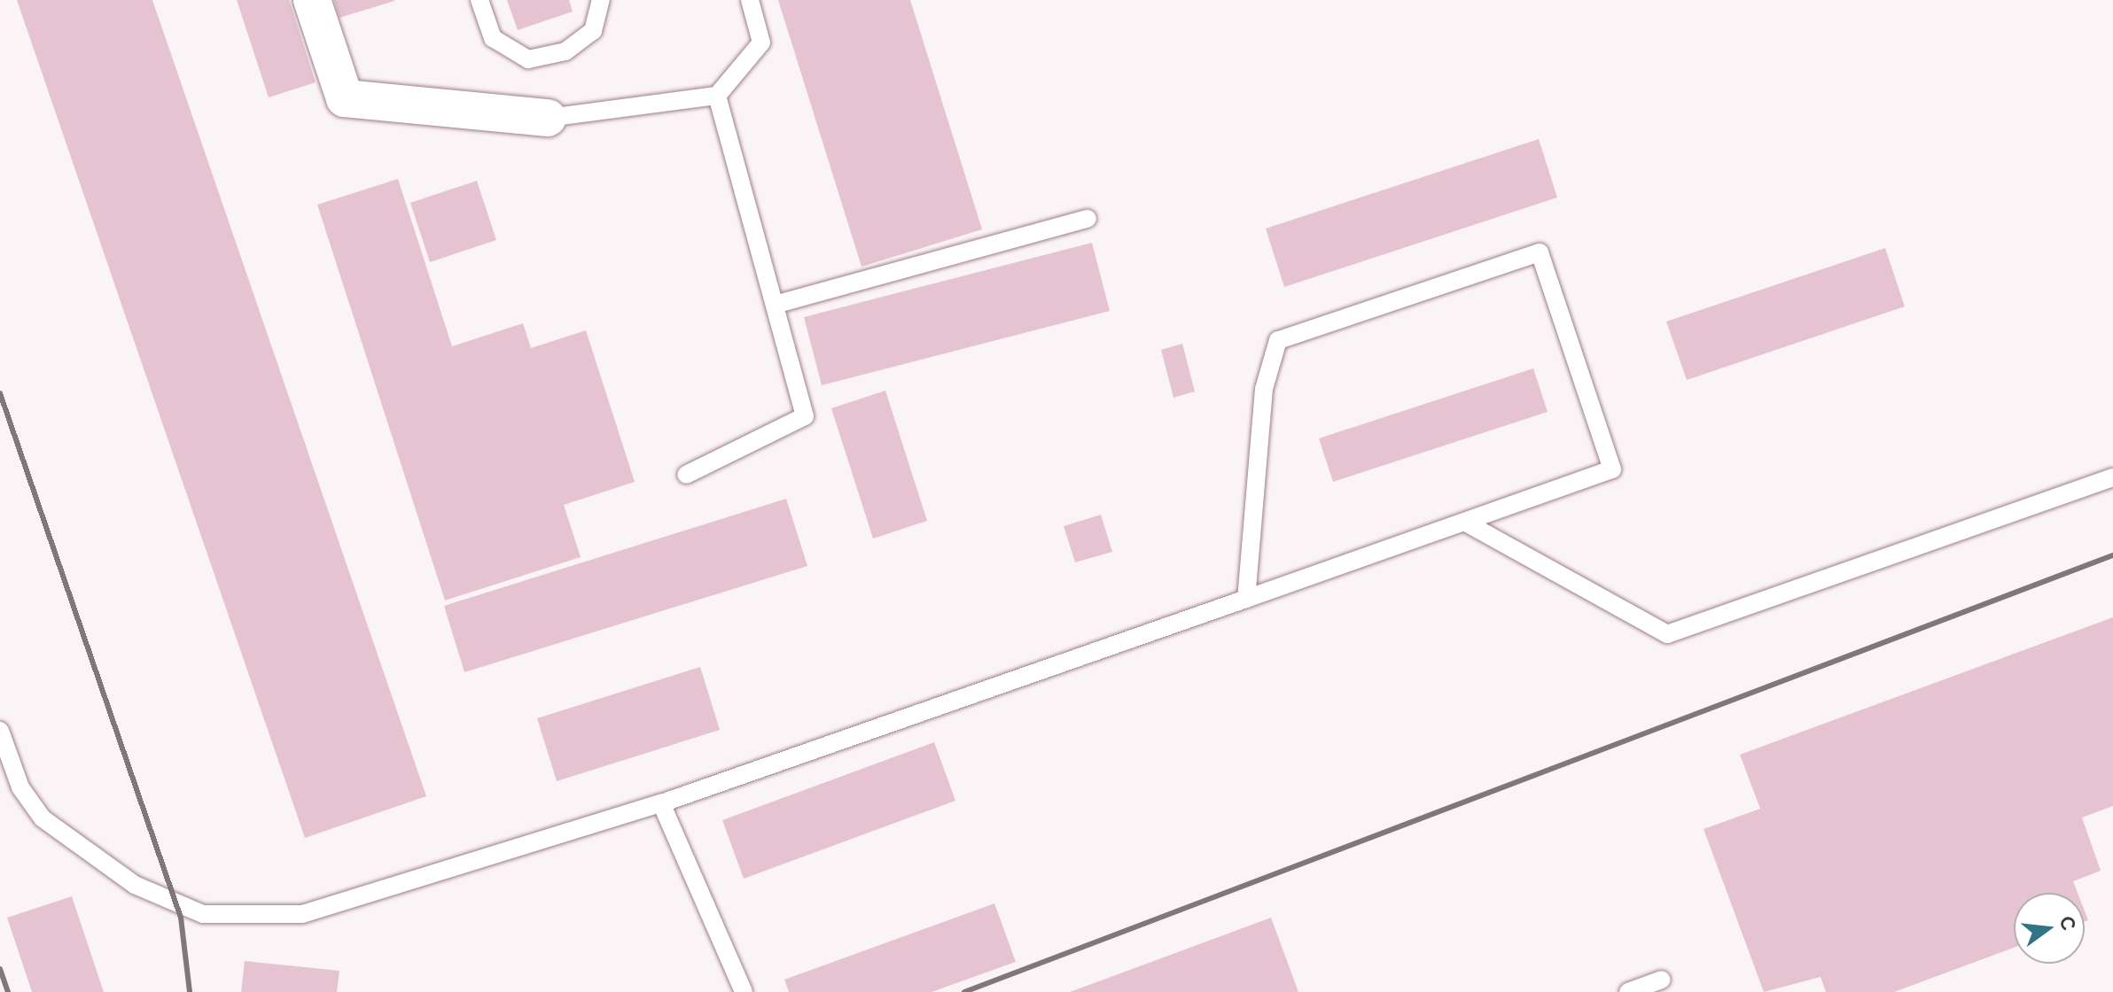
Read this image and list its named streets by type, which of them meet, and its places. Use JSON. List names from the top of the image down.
{
  "north": "right"
}
